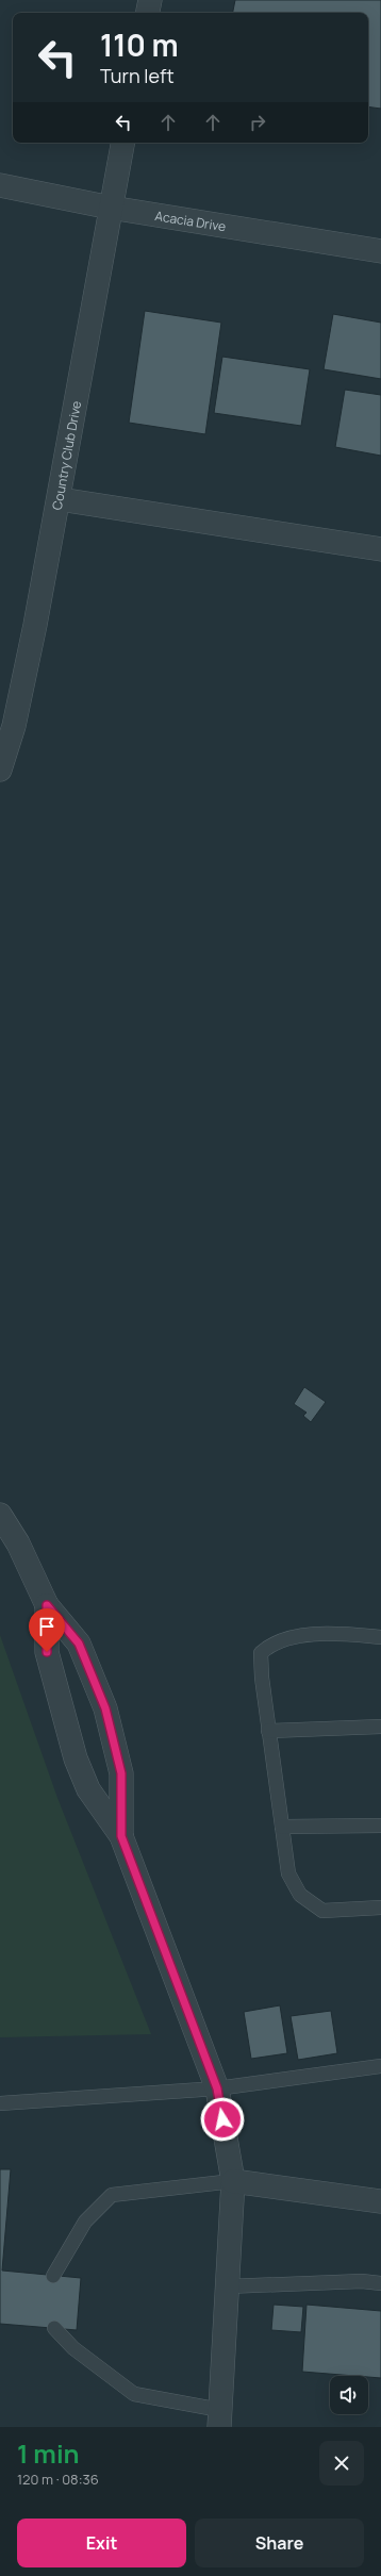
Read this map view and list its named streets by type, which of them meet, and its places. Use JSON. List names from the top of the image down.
{
  "streets": {
    "street": ["Acacia Drive", "Country Club Drive"]
  },
  "crossings": [
    ["Acacia Drive", "Country Club Drive"]
  ],
  "page": {
    "turn": ["110 m", "Turn left"],
    "heading": ["1 min", "120 m · 08:36"],
    "buttons": ["Exit", "Share"]
  }
}
